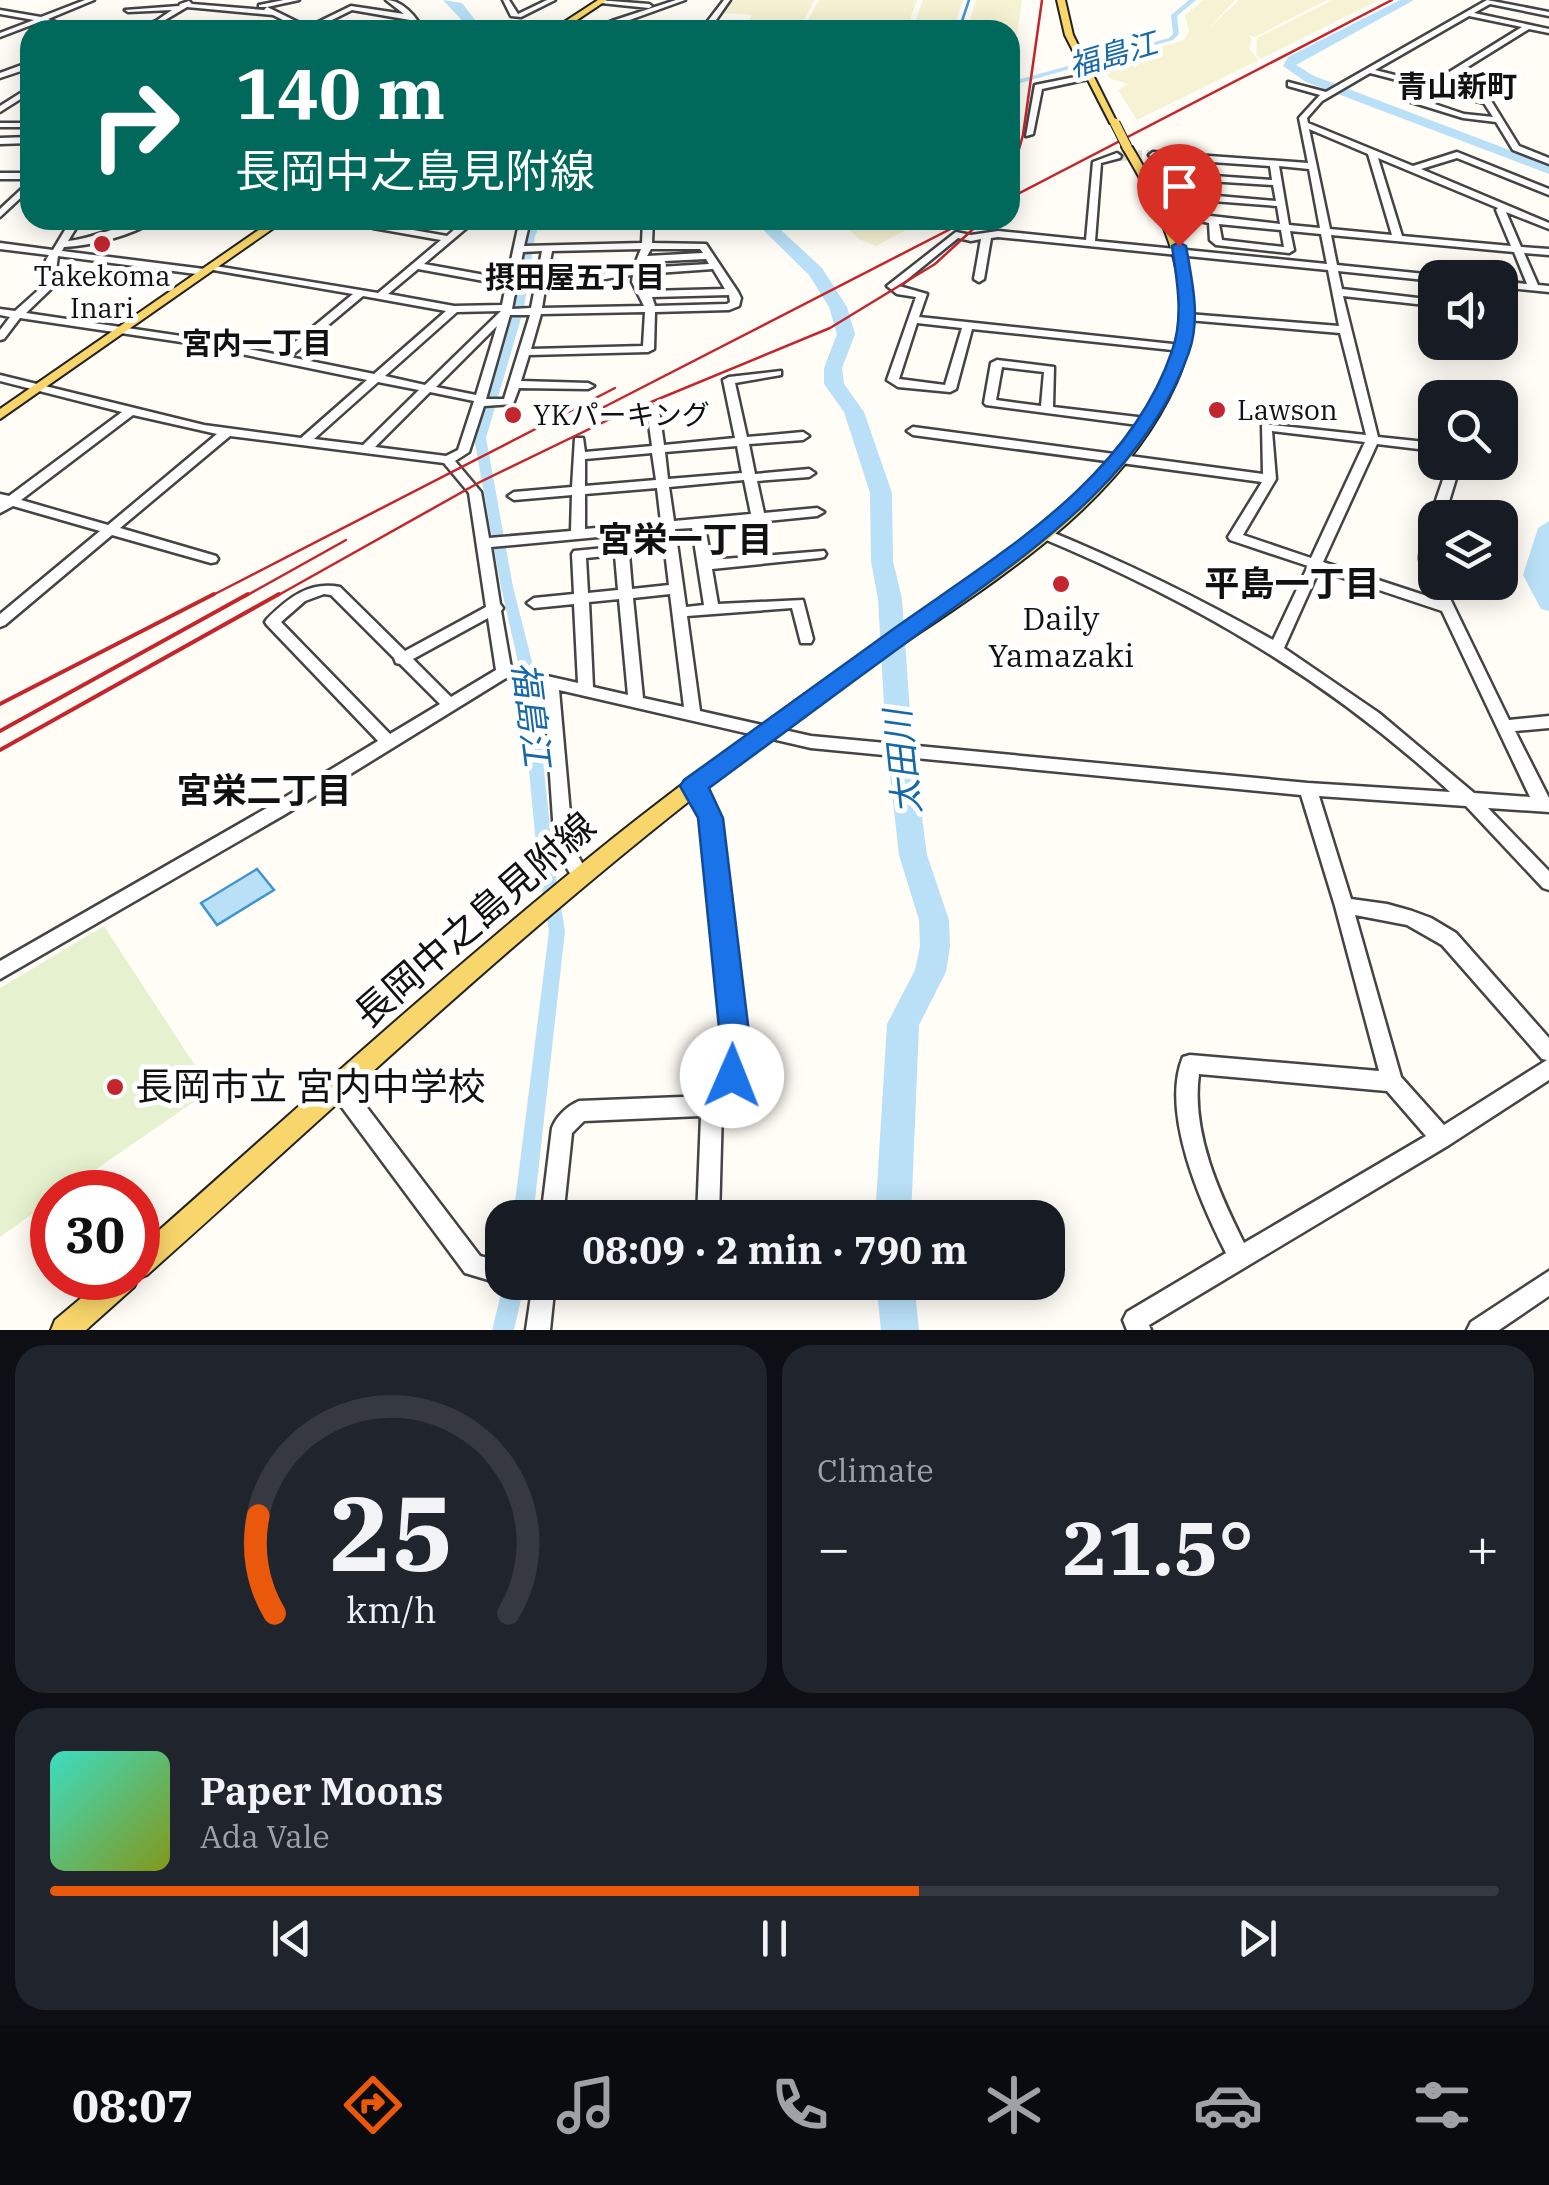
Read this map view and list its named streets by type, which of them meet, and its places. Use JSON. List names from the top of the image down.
{
  "streets": {
    "main road": ["長岡中之島見附線"]
  },
  "districts": [
    "青山新町",
    "摂田屋五丁目",
    "宮内一丁目",
    "宮栄一丁目",
    "平島一丁目",
    "宮栄二丁目"
  ],
  "water": ["福島江", "太田川"],
  "places": [
    "Takekoma Inari",
    "Lawson",
    "YKパーキング",
    "Daily Yamazaki",
    "長岡市立 宮内中学校"
  ],
  "page": {
    "turn": ["140 m", "長岡中之島見附線"],
    "limit": "30",
    "trip": "08:09 · 2 min · 790 m",
    "tile": "Climate",
    "heat": ["−", "21.5°", "+"],
    "song": ["Paper Moons", "Ada Vale"],
    "tabs": "08:07",
    "gauge": ["25", "km/h"]
  }
}
